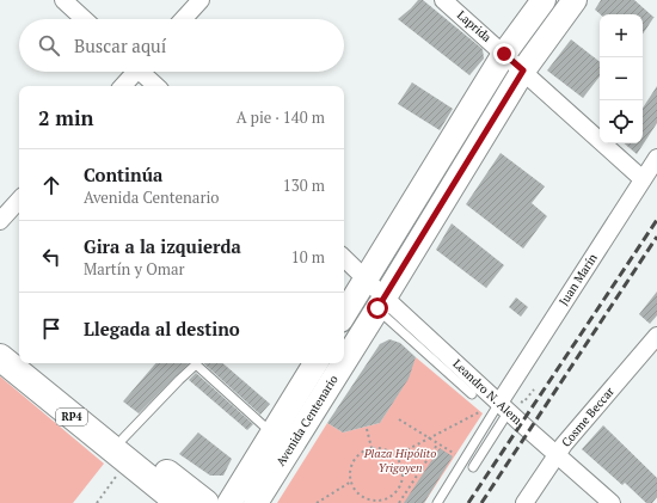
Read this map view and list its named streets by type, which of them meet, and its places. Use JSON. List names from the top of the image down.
{
  "streets": {
    "main road": ["RP4", "Avenida Centenario"],
    "street": [
      "Laprida",
      "Juan Marín",
      "Leandro N. Alem",
      "Cosme Beccar"
    ]
  },
  "crossings": [
    ["Laprida", "Juan Marín"],
    ["Laprida", "Avenida Centenario"],
    ["Juan Marín", "Leandro N. Alem"],
    ["Leandro N. Alem", "Cosme Beccar"],
    ["Leandro N. Alem", "Avenida Centenario"]
  ],
  "parks": ["Plaza Hipólito Yrigoyen"],
  "page": {
    "map_buttons": ["+", "−"],
    "search": "Buscar aquí",
    "heading": ["2 min", "A pie · 140 m"],
    "list": [
      ["Continúa", "Avenida Centenario", "130 m"],
      ["Gira a la izquierda", "Martín y Omar", "10 m"],
      "Llegada al destino"
    ]
  }
}
